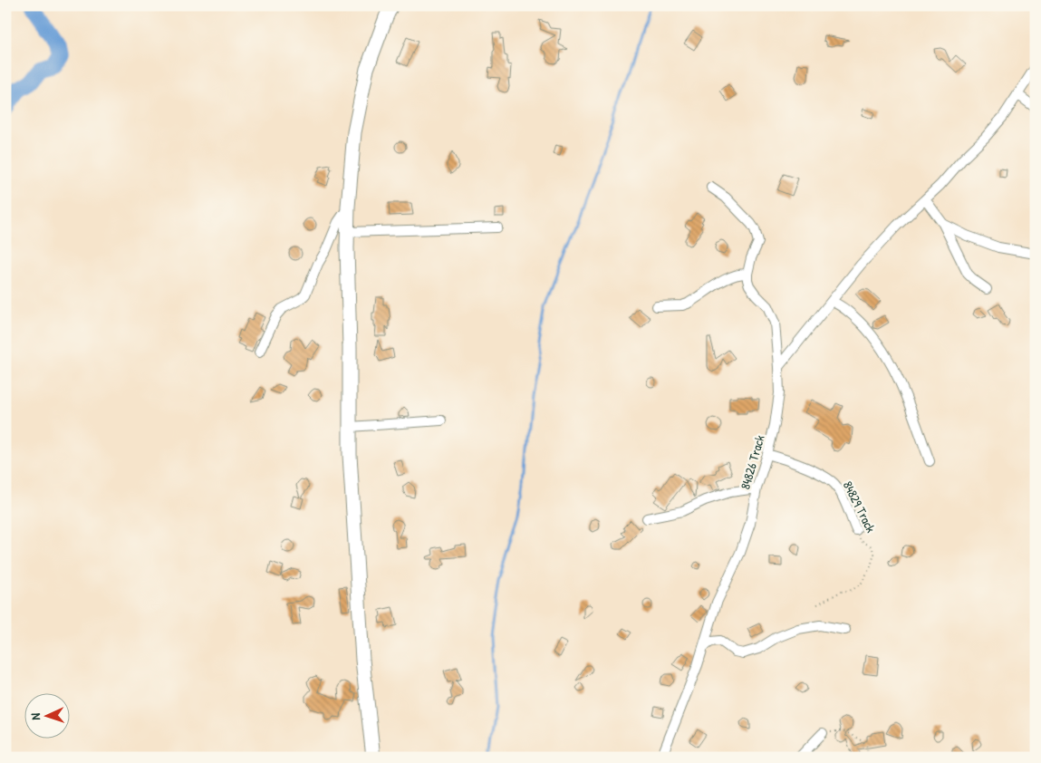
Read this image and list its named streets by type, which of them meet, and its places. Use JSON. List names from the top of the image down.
{
  "streets": {
    "street": ["84826 Track", "84829 Track"]
  },
  "crossings": [
    ["84826 Track", "84829 Track"]
  ],
  "north": "left"
}
